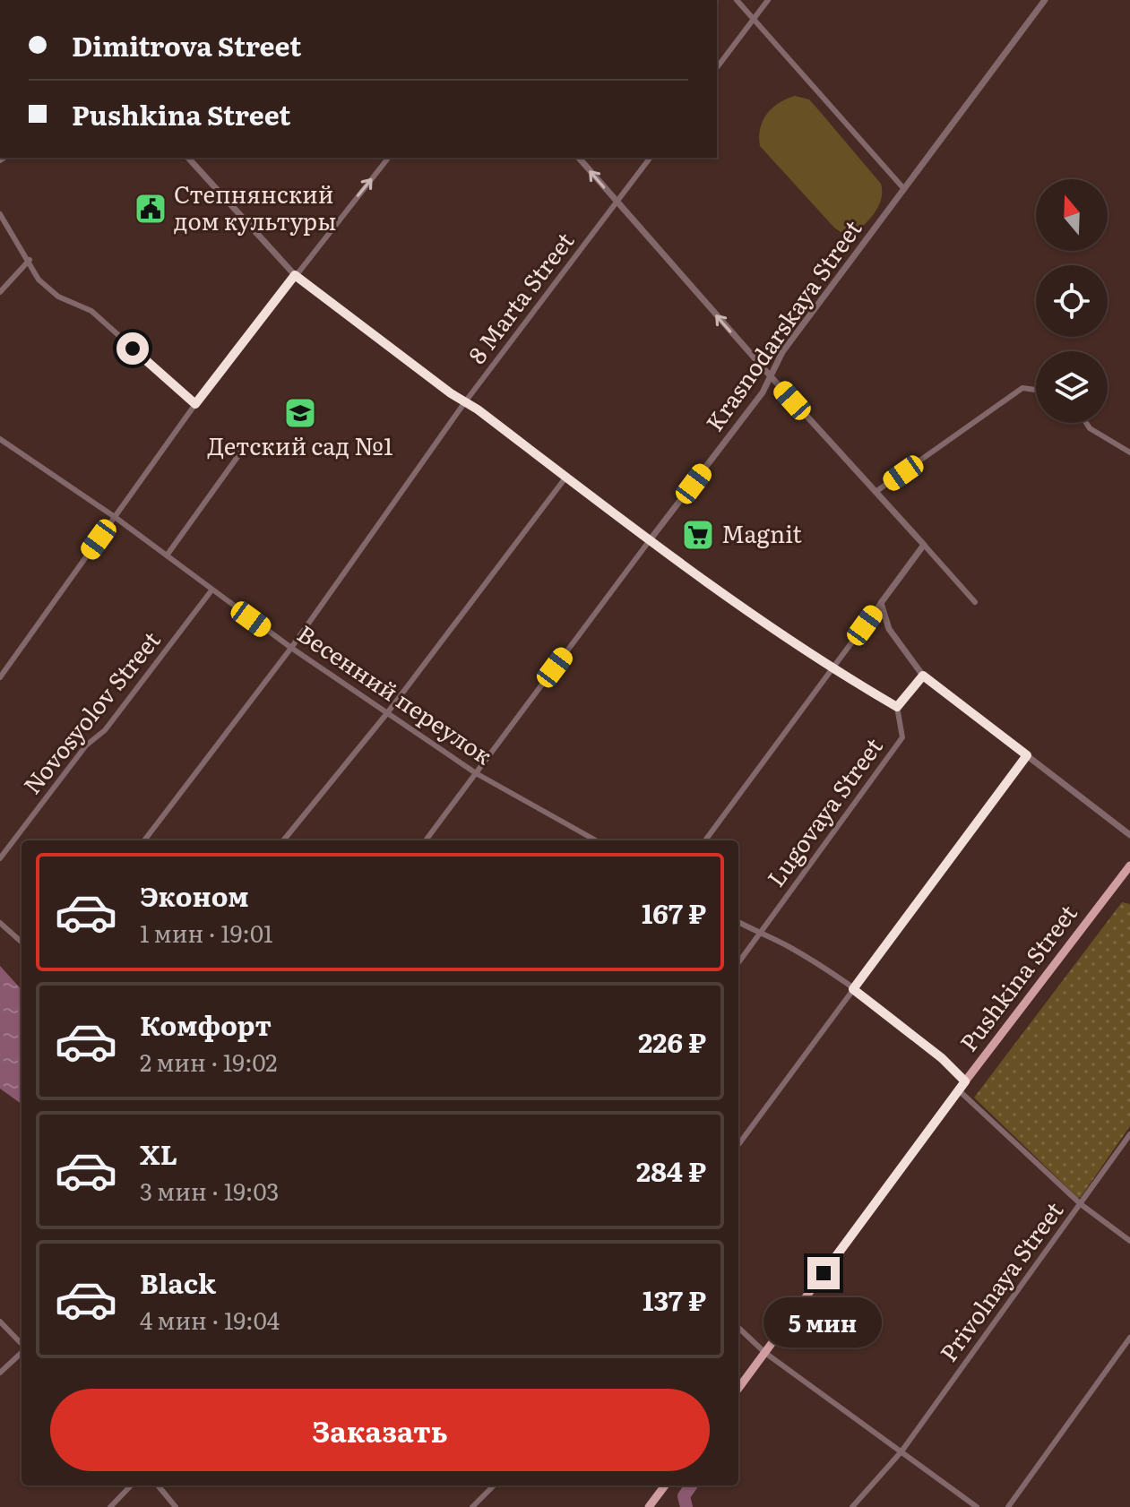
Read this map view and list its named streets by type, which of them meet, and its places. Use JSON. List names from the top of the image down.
{
  "streets": {
    "main road": ["Pushkina Street"],
    "street": [
      "8 Marta Street",
      "Krasnodarskaya Street",
      "Весенний переулок",
      "Novosyolov Street",
      "Lugovaya Street",
      "Privolnaya Street"
    ]
  },
  "crossings": [
    ["8 Marta Street", "Весенний переулок"],
    ["Krasnodarskaya Street", "Весенний переулок"],
    ["Весенний переулок", "Novosyolov Street"]
  ],
  "places": {
    "public building": ["Степнянский дом культуры"],
    "school or university": ["Детский сад №1"],
    "supermarket": ["Magnit"]
  },
  "north": "top",
  "page": {
    "banner": ["Dimitrova Street", "Pushkina Street"],
    "list": [
      {
        "name": "Эконом",
        "note": "1 мин · 19:01",
        "value": "167 ₽"
      },
      {
        "name": "Комфорт",
        "note": "2 мин · 19:02",
        "value": "226 ₽"
      },
      {
        "name": "XL",
        "note": "3 мин · 19:03",
        "value": "284 ₽"
      },
      {
        "name": "Black",
        "note": "4 мин · 19:04",
        "value": "137 ₽"
      }
    ],
    "bubble": "5 мин",
    "buttons": "Заказать"
  }
}
